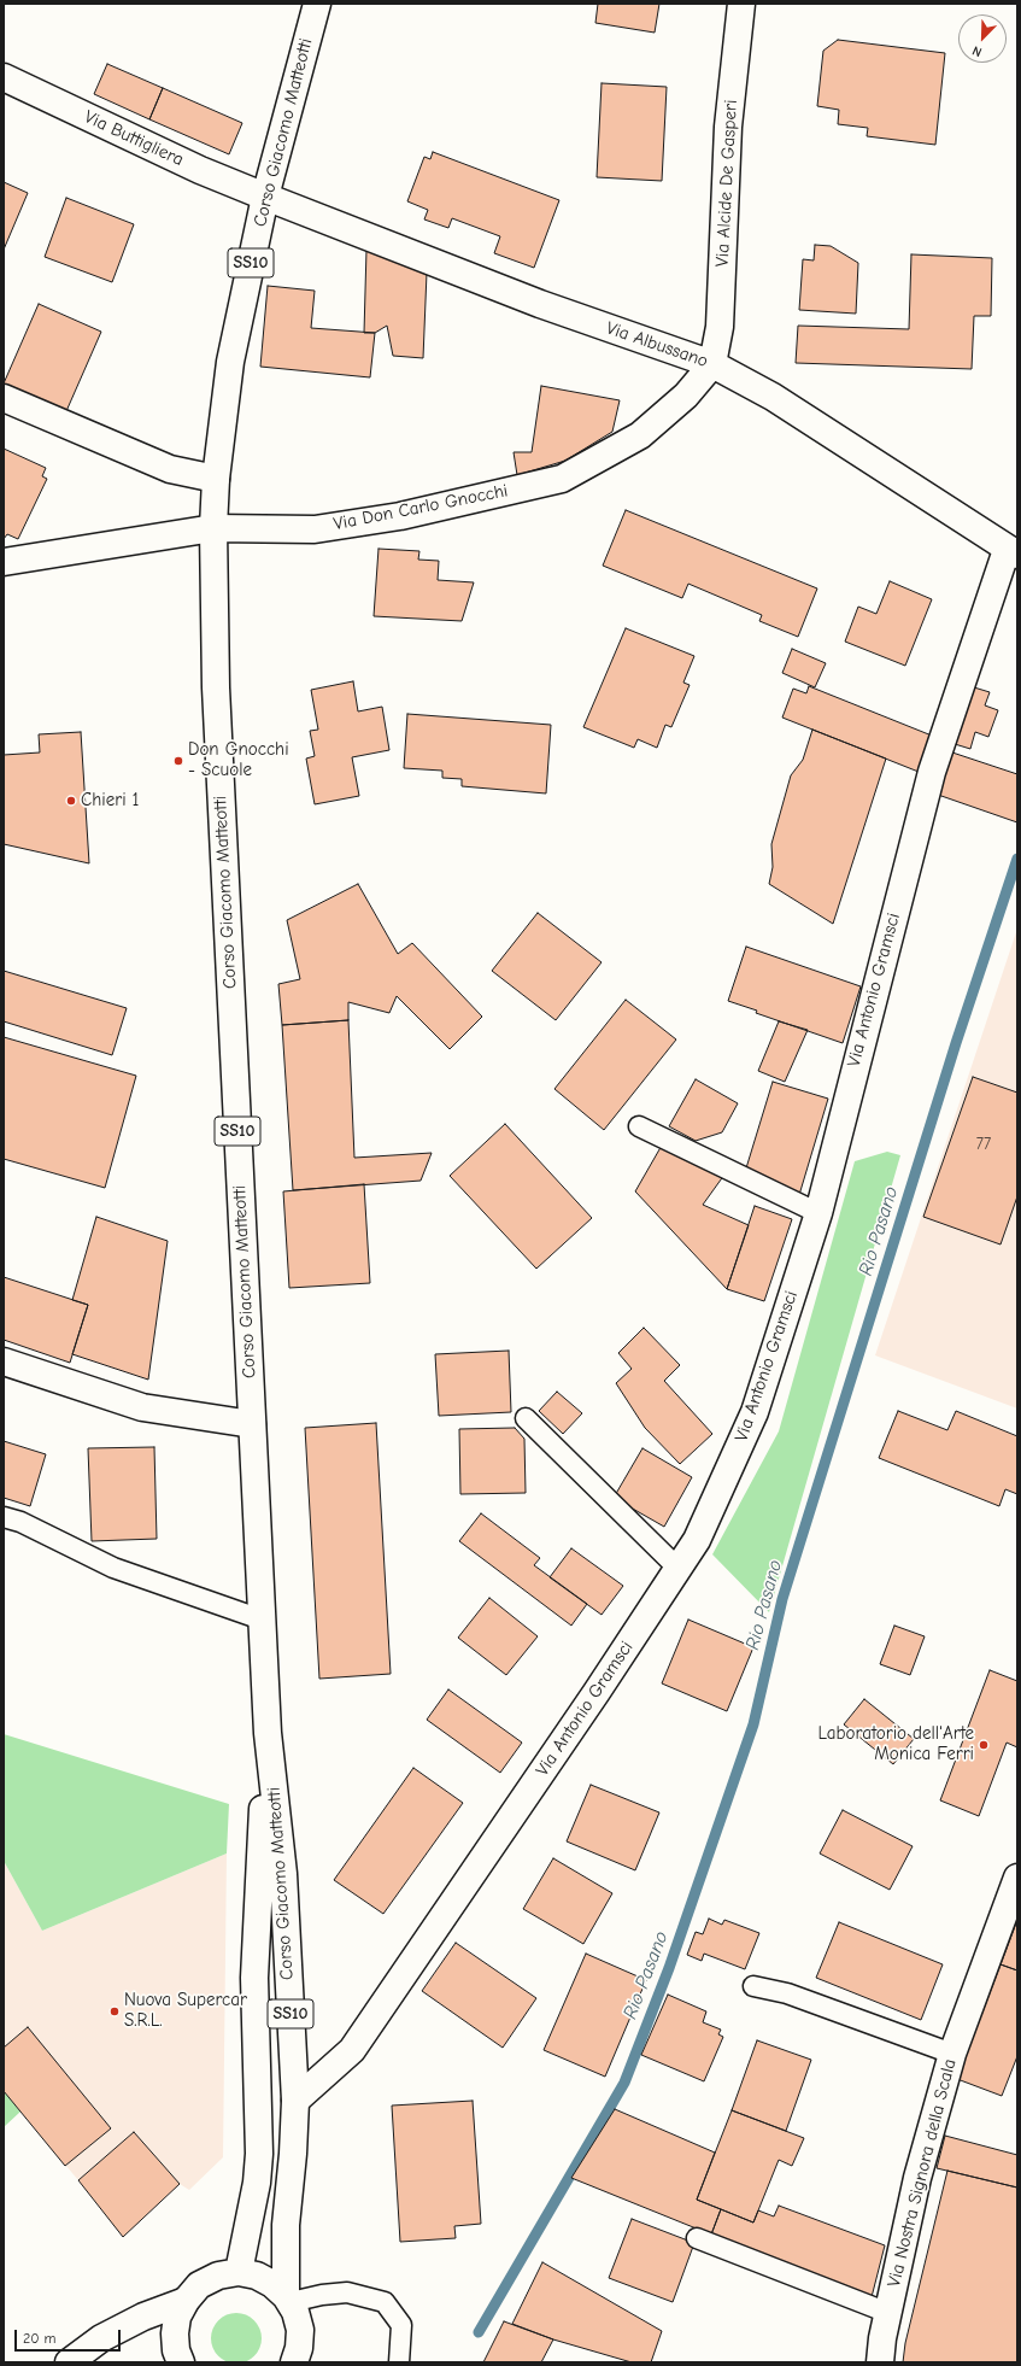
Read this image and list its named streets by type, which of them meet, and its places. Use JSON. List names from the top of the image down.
{
  "streets": {
    "street": [
      "Corso Giacomo Matteotti",
      "Via Buttigliera",
      "Via Alcide De Gasperi",
      "SS10",
      "Via Albussano",
      "Via Don Carlo Gnocchi",
      "Via Antonio Gramsci",
      "Via Nostra Signora della Scala"
    ]
  },
  "crossings": [
    ["Corso Giacomo Matteotti", "Via Buttigliera"],
    ["Corso Giacomo Matteotti", "Via Albussano"],
    ["Corso Giacomo Matteotti", "Via Don Carlo Gnocchi"],
    ["Corso Giacomo Matteotti", "Via Antonio Gramsci"],
    ["Via Buttigliera", "Via Albussano"],
    ["Via Alcide De Gasperi", "Via Albussano"],
    ["Via Alcide De Gasperi", "Via Don Carlo Gnocchi"],
    ["Via Albussano", "Via Don Carlo Gnocchi"],
    ["Via Albussano", "Via Antonio Gramsci"]
  ],
  "water": ["Rio Pasano"],
  "places": [
    "Don Gnocchi - Scuole",
    "Chieri 1",
    "Laboratorio dell'Arte Monica Ferri",
    "Nuova Supercar S.R.L."
  ],
  "house_numbers": ["77"],
  "scale_bar": "20 m",
  "north": "bottom left"
}
